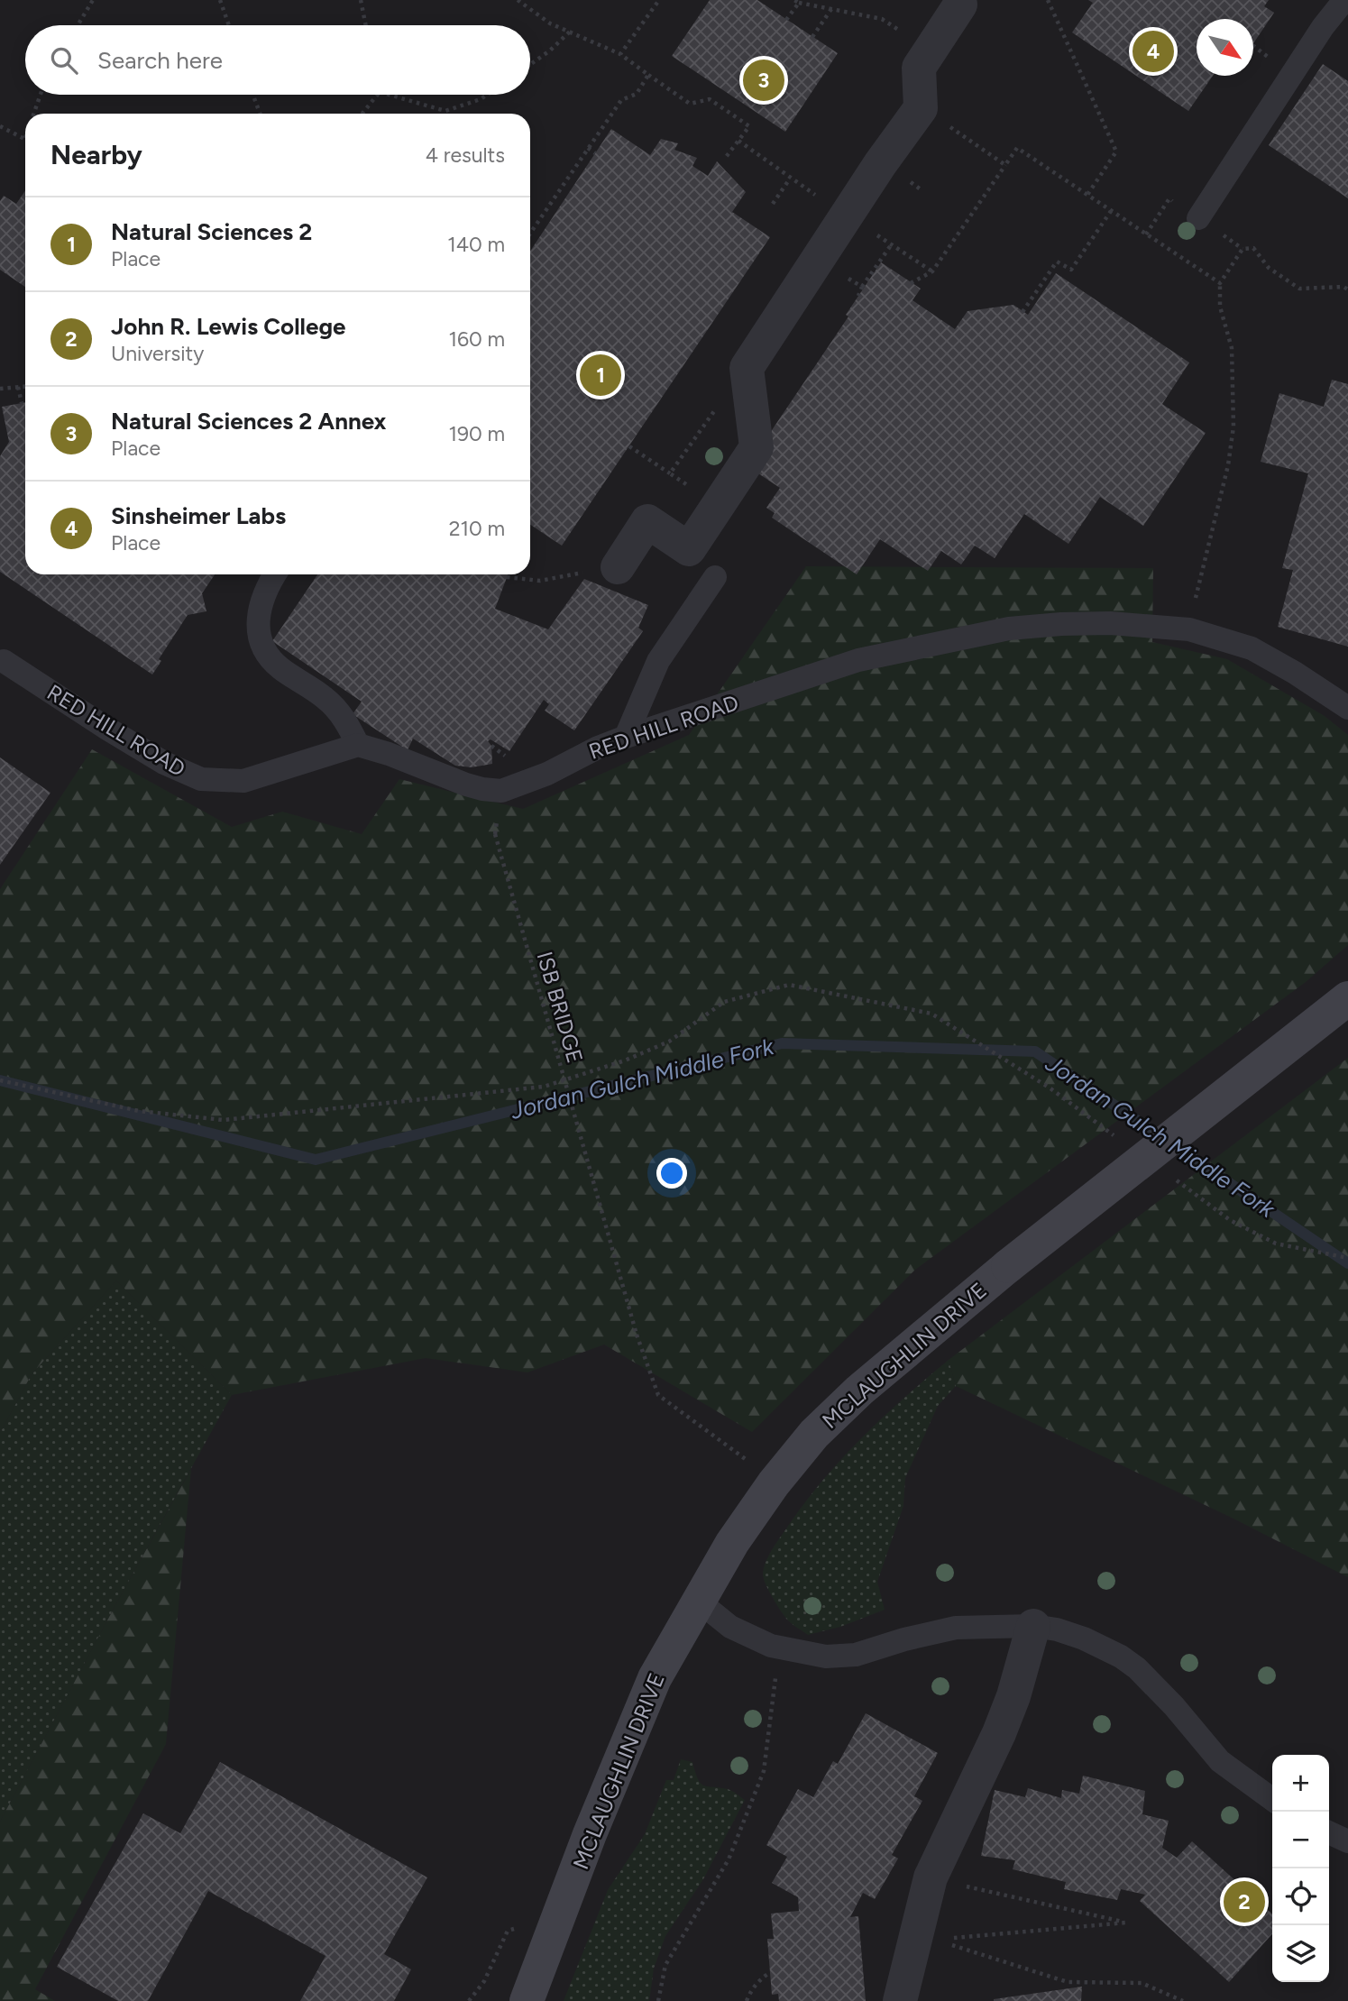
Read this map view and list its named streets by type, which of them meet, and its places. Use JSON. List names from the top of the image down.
{
  "streets": {
    "main road": ["MCLAUGHLIN DRIVE"],
    "lane": ["RED HILL ROAD"],
    "path": ["ISB BRIDGE"]
  },
  "water": ["Jordan Gulch Middle Fork"],
  "north": "bottom right",
  "page": {
    "search": "Search here",
    "pins": [
      "4",
      "3",
      "1",
      "2"
    ],
    "heading": ["Nearby", "4 results"],
    "list": [
      {
        "mark": "1",
        "name": "Natural Sciences 2",
        "note": "Place",
        "value": "140 m"
      },
      {
        "mark": "2",
        "name": "John R. Lewis College",
        "note": "University",
        "value": "160 m"
      },
      {
        "mark": "3",
        "name": "Natural Sciences 2 Annex",
        "note": "Place",
        "value": "190 m"
      },
      {
        "mark": "4",
        "name": "Sinsheimer Labs",
        "note": "Place",
        "value": "210 m"
      }
    ],
    "map_buttons": ["+", "−"]
  }
}
